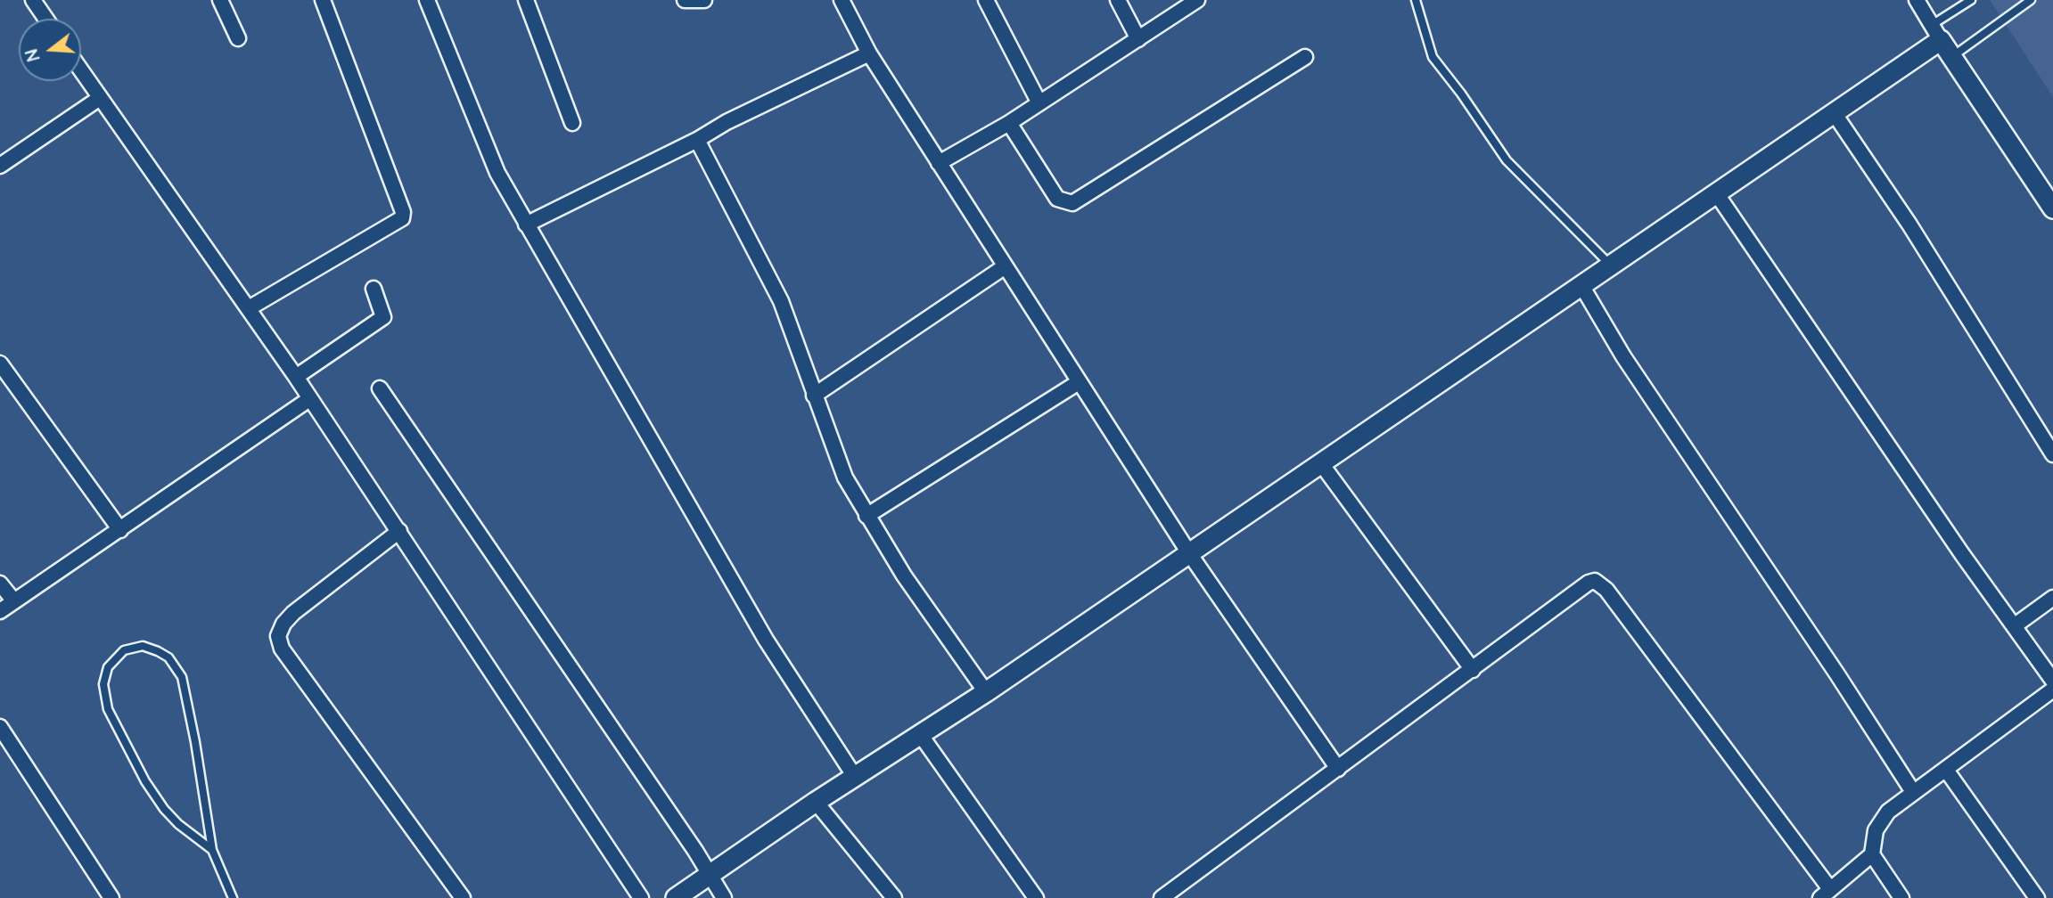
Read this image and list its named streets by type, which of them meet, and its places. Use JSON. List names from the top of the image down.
{
  "north": "left"
}
